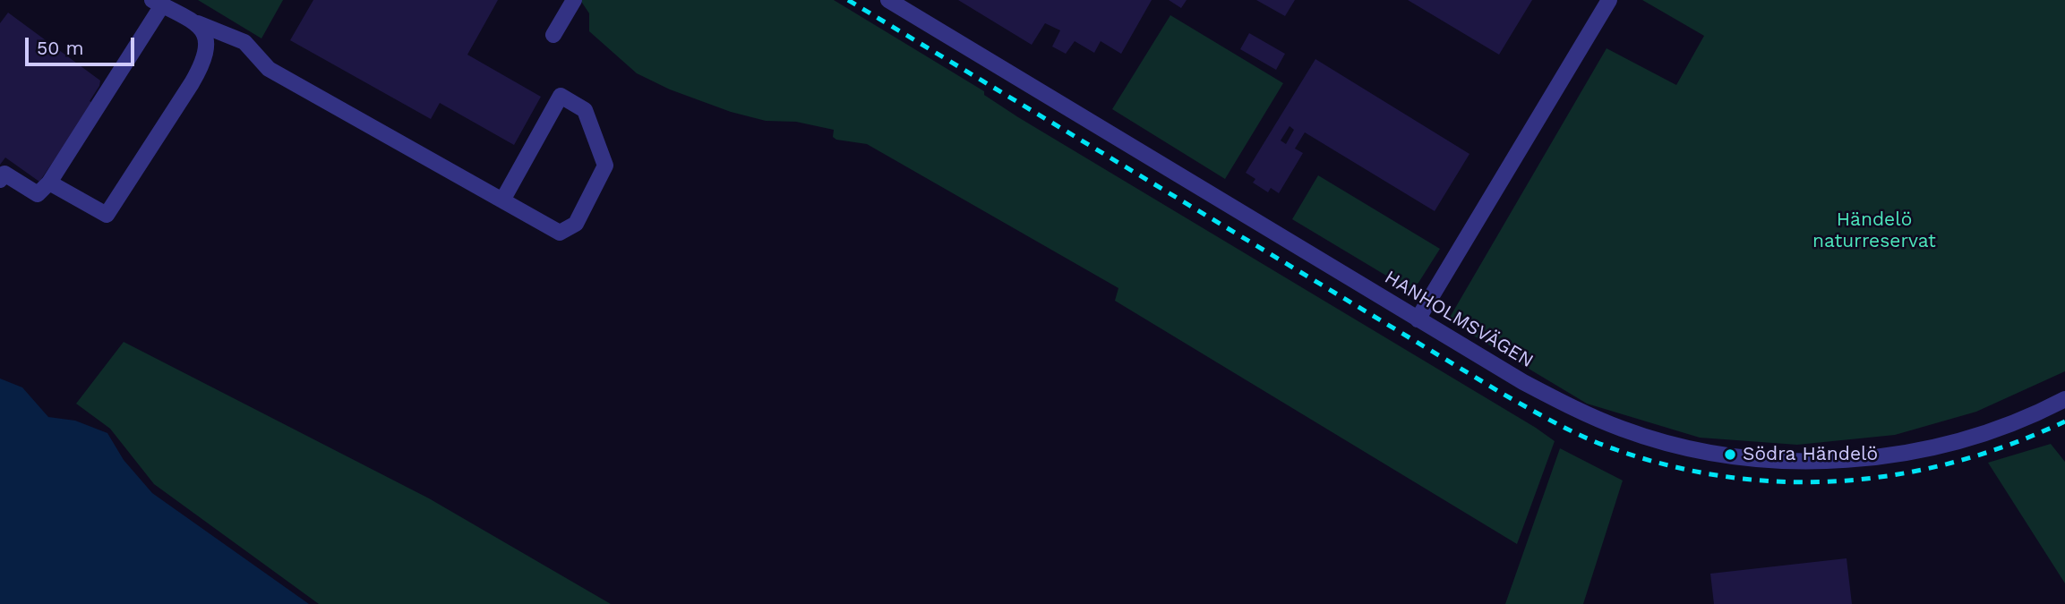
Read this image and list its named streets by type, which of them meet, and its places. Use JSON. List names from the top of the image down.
{
  "streets": {
    "street": ["HANHOLMSVÄGEN"]
  },
  "parks": ["Händelö naturreservat"],
  "places": ["Södra Händelö"],
  "scale_bar": "50 m"
}
